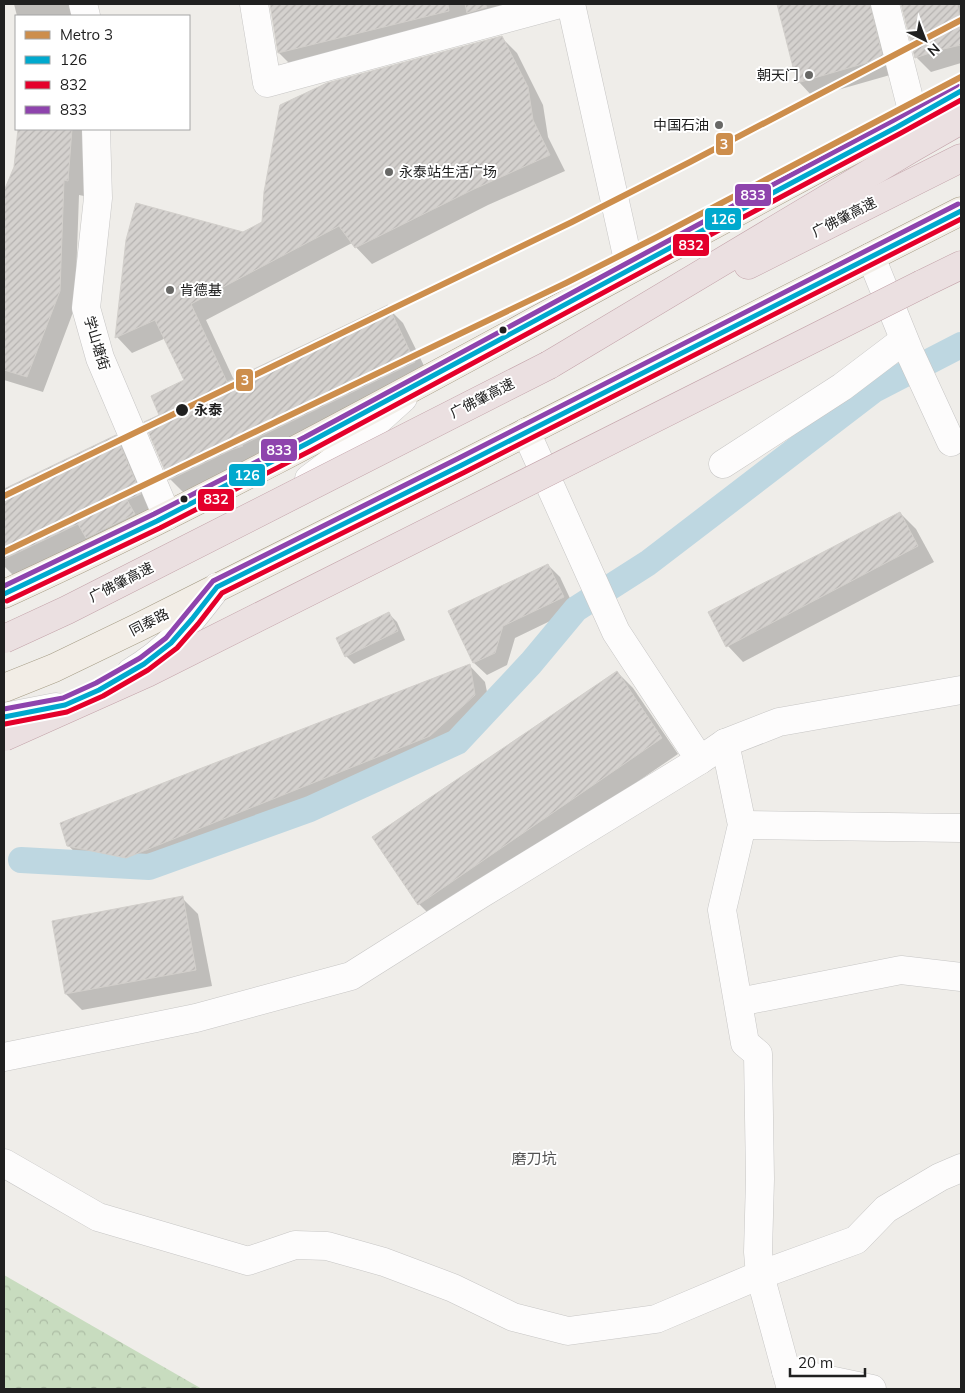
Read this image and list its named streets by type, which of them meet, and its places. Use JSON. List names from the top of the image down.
{
  "streets": {
    "highway": ["广佛肇高速"],
    "main road": ["同泰路"],
    "street": ["学山塘街"]
  },
  "districts": ["磨刀坑"],
  "places": [
    "朝天门",
    "中国石油",
    "永泰站生活广场",
    "肯德基",
    "永泰"
  ],
  "lines": [
    "metro line 3",
    "transit line 833",
    "transit line 126",
    "transit line 832"
  ],
  "legend": [
    "Metro 3",
    "126",
    "832",
    "833"
  ],
  "scale_bar": "20 m",
  "north": "bottom right"
}
